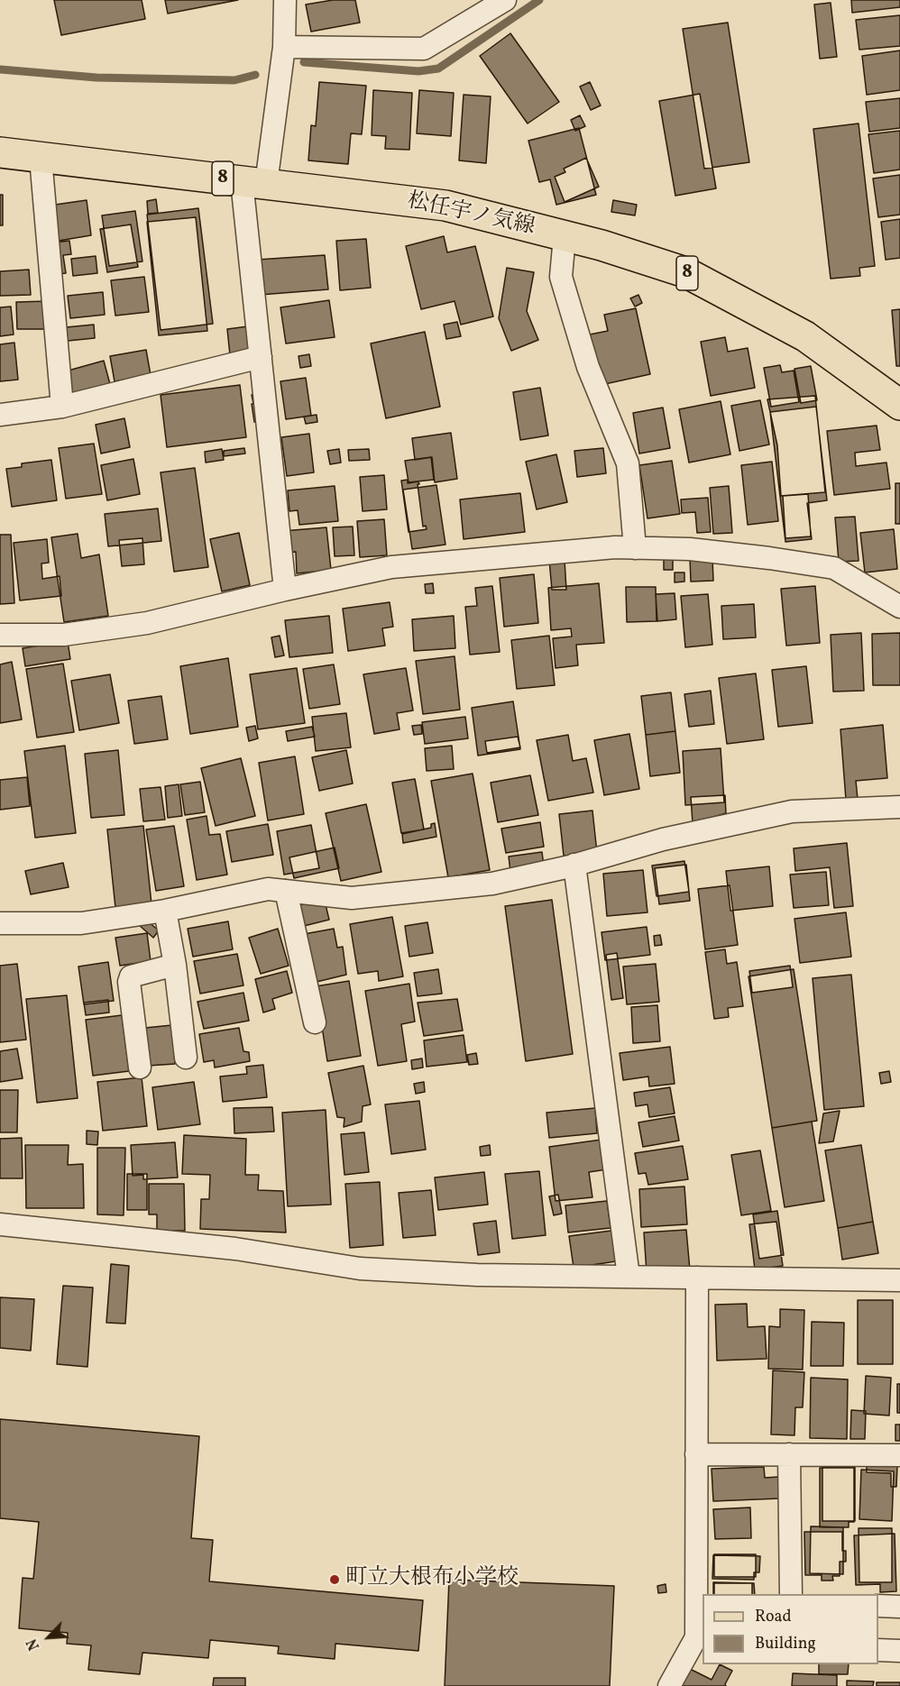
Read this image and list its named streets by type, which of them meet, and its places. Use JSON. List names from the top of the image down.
{
  "streets": {
    "main road": ["8", "松任宇ノ気線"]
  },
  "places": ["町立大根布小学校"],
  "legend": ["Road", "Building"],
  "north": "bottom left"
}
